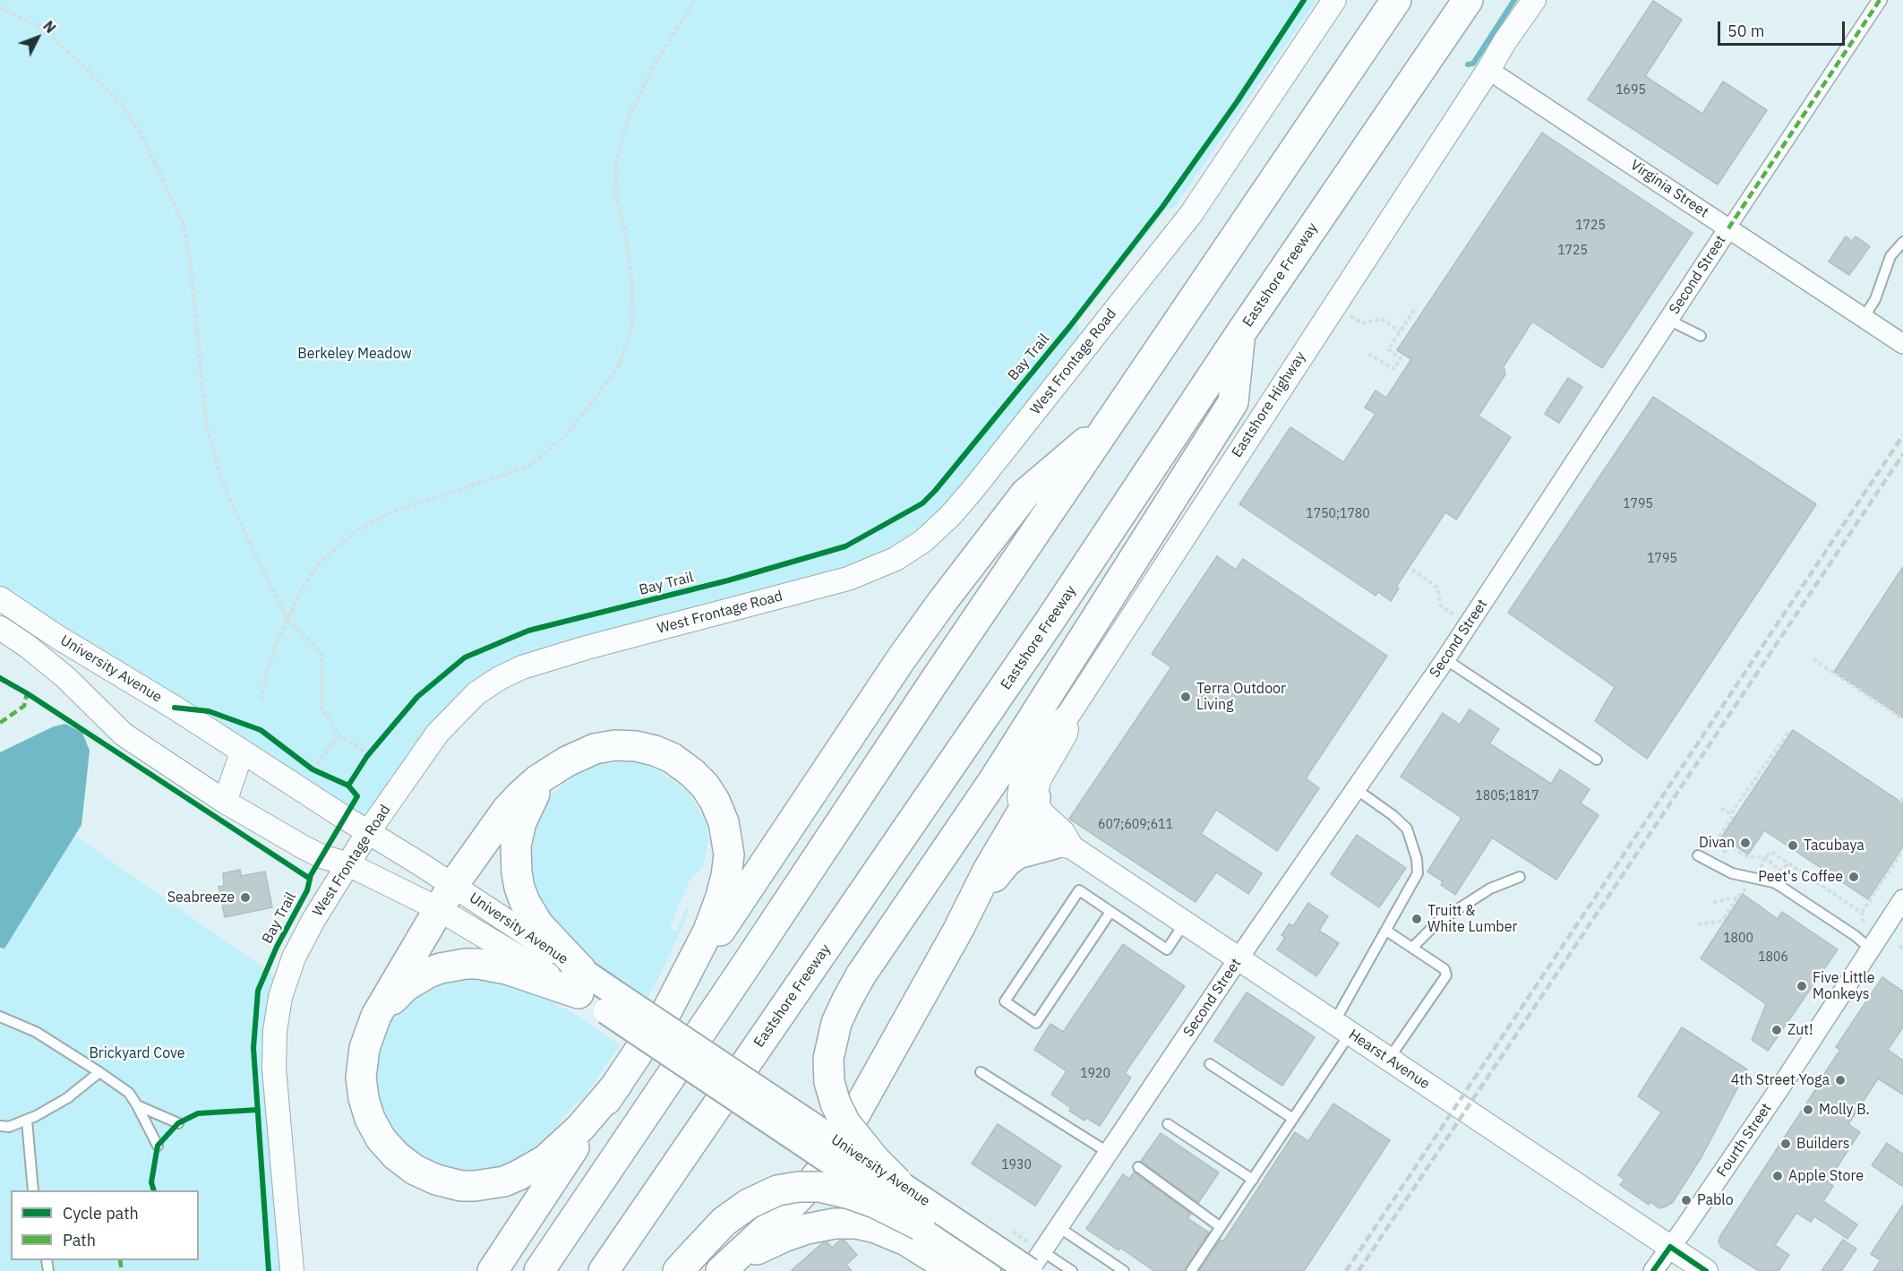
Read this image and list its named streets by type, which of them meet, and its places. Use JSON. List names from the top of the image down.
{
  "streets": {
    "highway": ["Eastshore Freeway"],
    "main road": ["University Avenue"],
    "street": [
      "Virginia Street",
      "Second Street",
      "West Frontage Road",
      "Eastshore Highway",
      "Hearst Avenue",
      "Fourth Street"
    ],
    "cycle path": ["Bay Trail"]
  },
  "crossings": [
    ["Virginia Street", "Second Street"],
    ["Virginia Street", "Eastshore Highway"],
    ["Second Street", "University Avenue"],
    ["Second Street", "Hearst Avenue"],
    ["West Frontage Road", "University Avenue"],
    ["Eastshore Highway", "Hearst Avenue"],
    ["Hearst Avenue", "Fourth Street"]
  ],
  "parks": ["Berkeley Meadow", "Brickyard Cove"],
  "places": [
    "Terra Outdoor Living",
    "Divan",
    "Tacubaya",
    "Peet's Coffee",
    "Seabreeze",
    "Truitt & White Lumber",
    "Five Little Monkeys",
    "Zut!",
    "4th Street Yoga",
    "Molly B.",
    "Builders",
    "Apple Store",
    "Pablo"
  ],
  "house_numbers": [
    "1695",
    "1725",
    "1725",
    "1795",
    "1750;1780",
    "1795",
    "1805;1817",
    "607;609;611",
    "1800",
    "1806",
    "1920",
    "1930"
  ],
  "legend": ["Cycle path", "Path"],
  "scale_bar": "50 m",
  "north": "top right"
}
